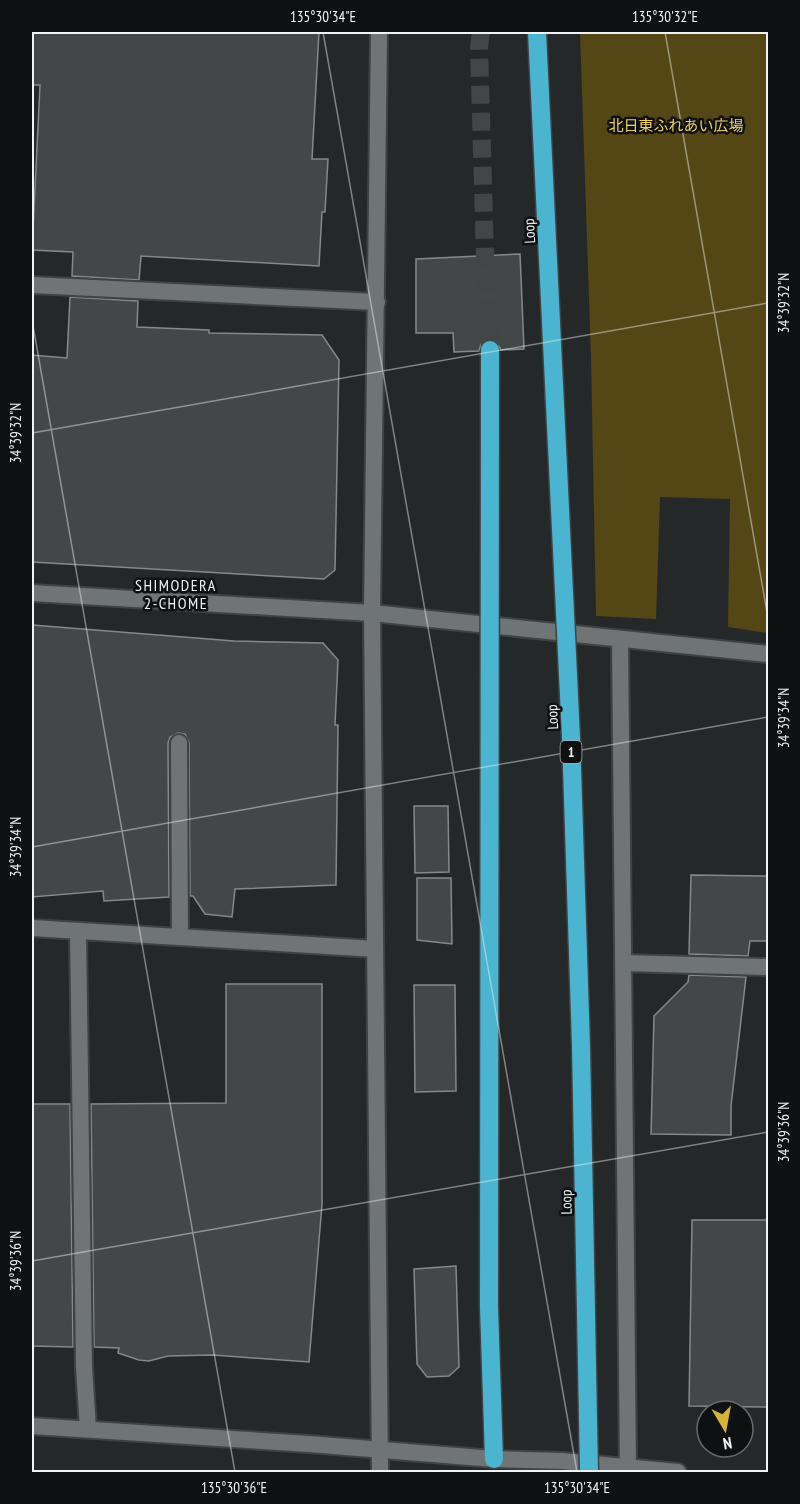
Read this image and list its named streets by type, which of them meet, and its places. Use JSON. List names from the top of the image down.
{
  "streets": {
    "highway": ["Loop", "1"]
  },
  "districts": ["SHIMODERA 2-CHOME"],
  "parks": ["北日東ふれあい広場"],
  "north": "bottom",
  "coordinates": [
    "135°30'34\"E",
    "135°30'32\"E",
    "34°39'32\"N",
    "34°39'34\"N",
    "34°39'36\"N",
    "135°30'36\"E"
  ]
}
